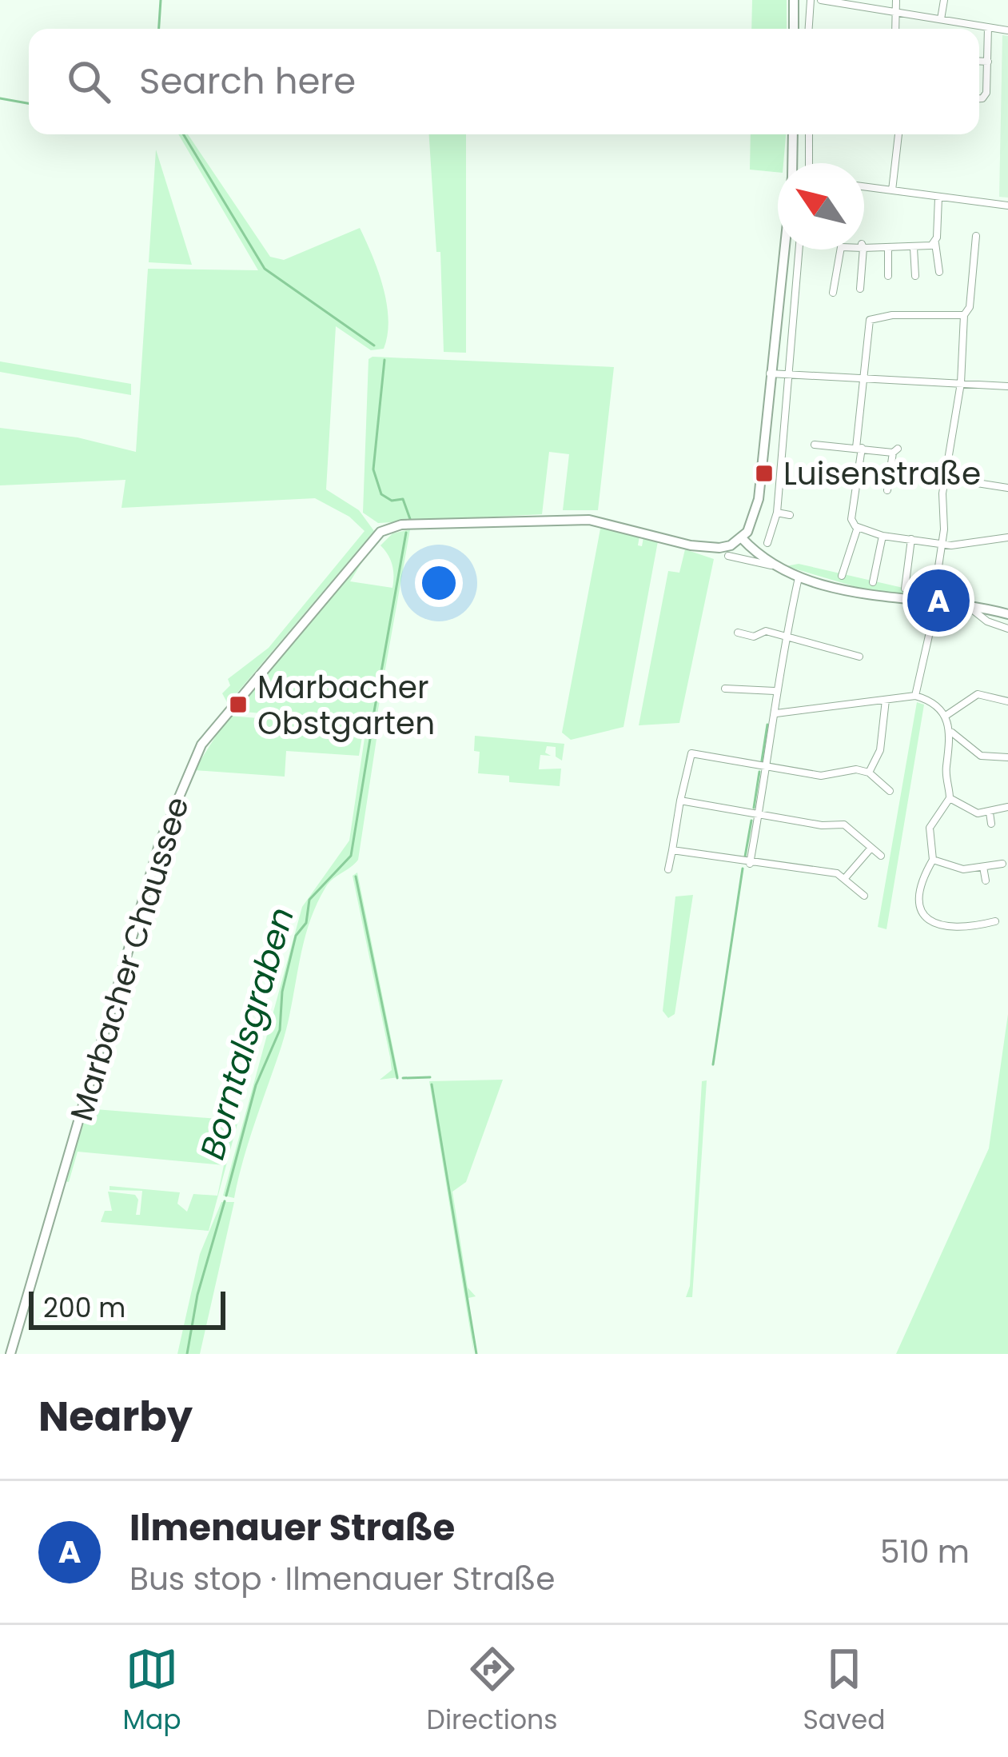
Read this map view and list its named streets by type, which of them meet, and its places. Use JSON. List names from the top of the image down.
{
  "streets": {
    "street": ["Marbacher Chaussee"]
  },
  "water": ["Borntalsgraben"],
  "places": {
    "transit": ["Luisenstraße", "Marbacher Obstgarten"]
  },
  "scale_bar": "200 m",
  "north": "top left",
  "page": {
    "search": "Search here",
    "pins": "A",
    "scale": "200 m",
    "heading": "Nearby",
    "list": [
      {
        "mark": "A",
        "name": "Ilmenauer Straße",
        "note": "Bus stop · Ilmenauer Straße",
        "value": "510 m"
      }
    ],
    "nav": ["Map", "Directions", "Saved"]
  }
}
